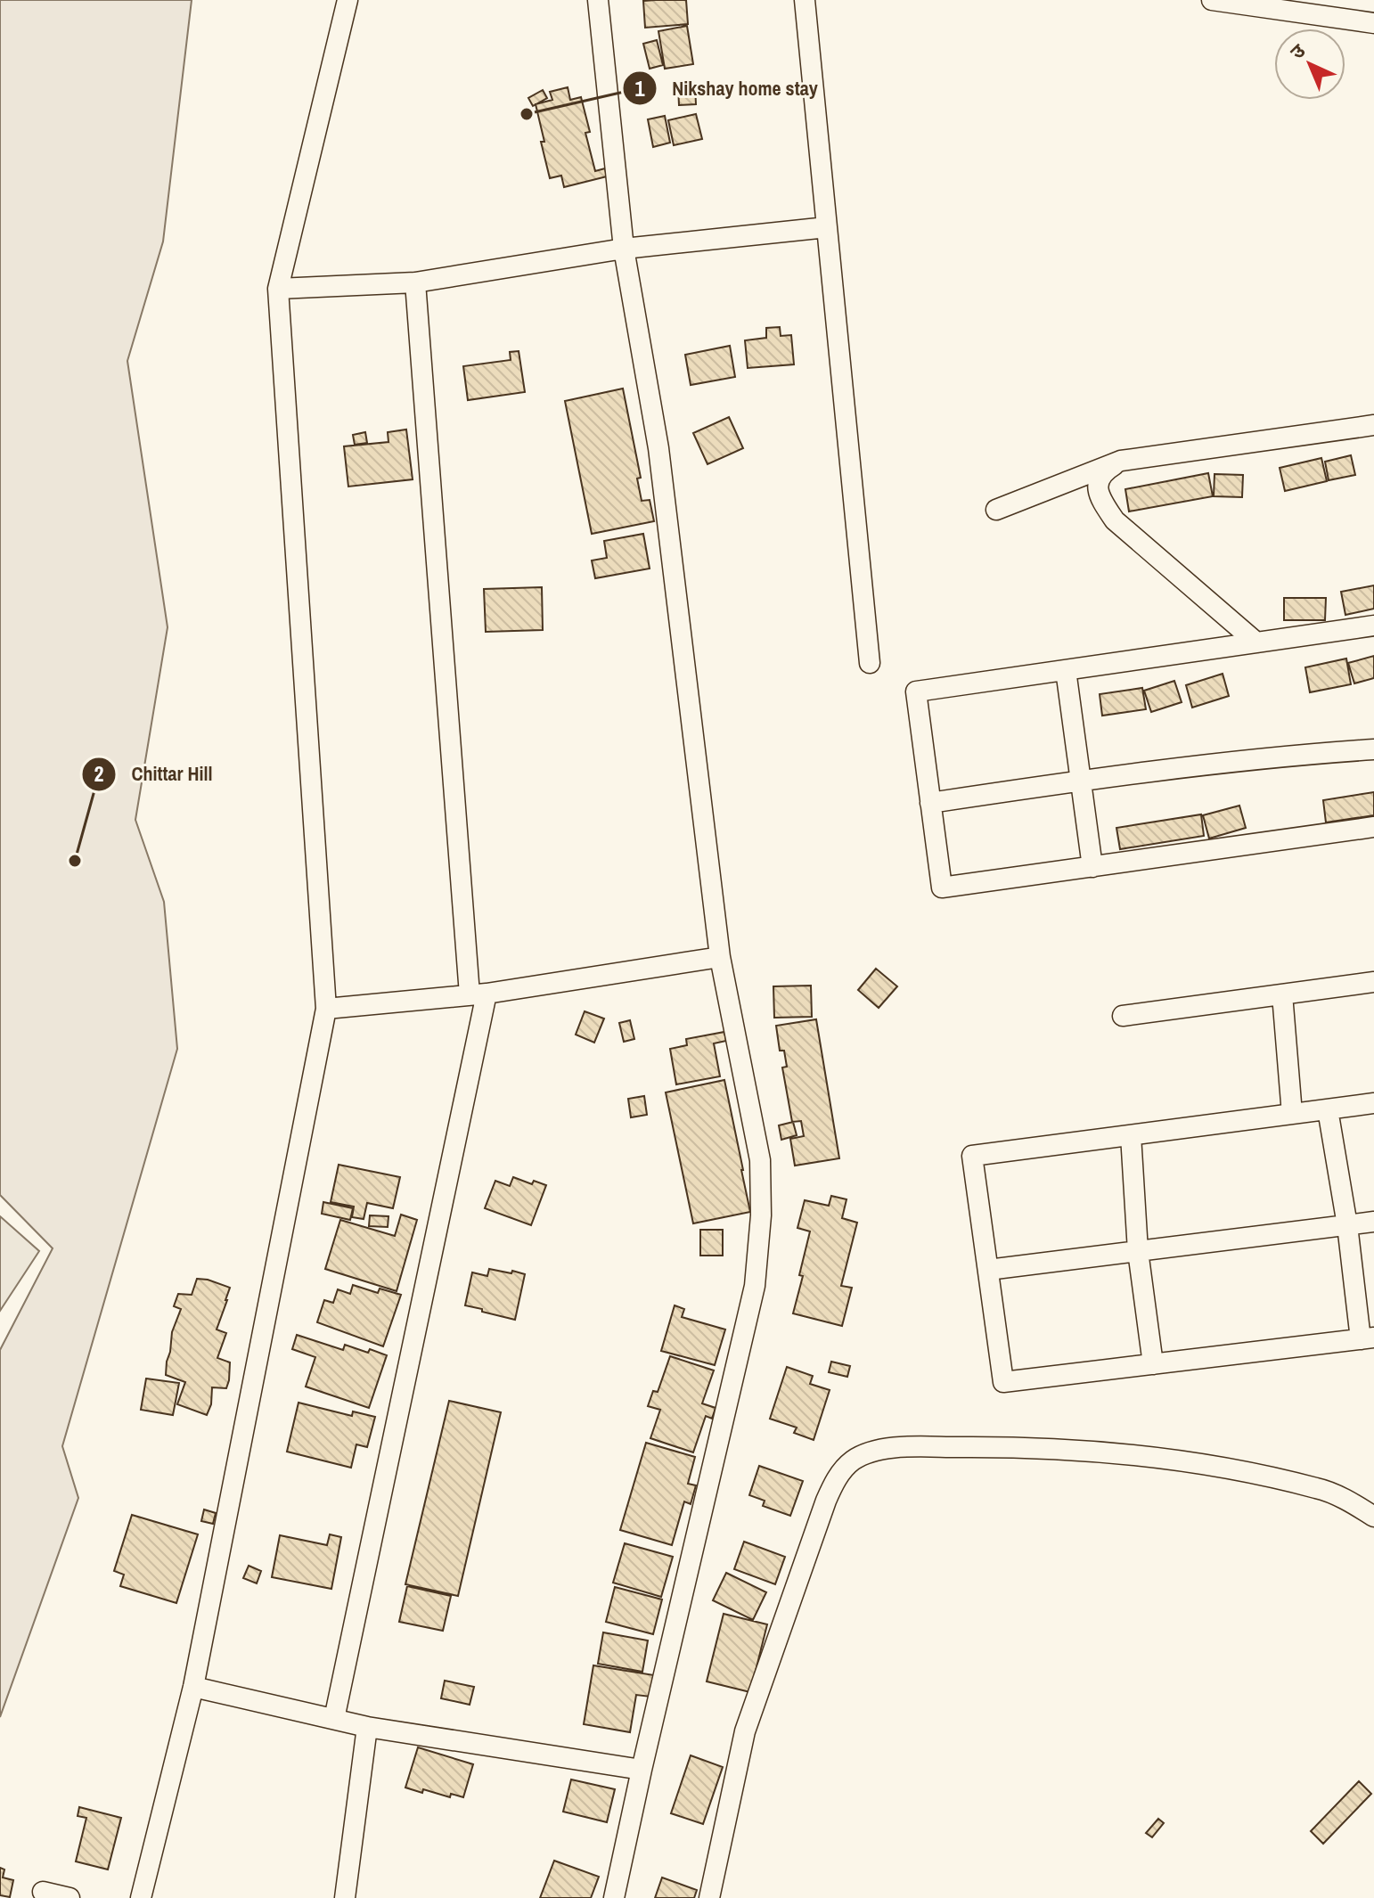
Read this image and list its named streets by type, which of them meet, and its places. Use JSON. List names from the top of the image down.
{
  "places": ["Nikshay home stay", "Chittar Hill"],
  "north": "top left"
}
